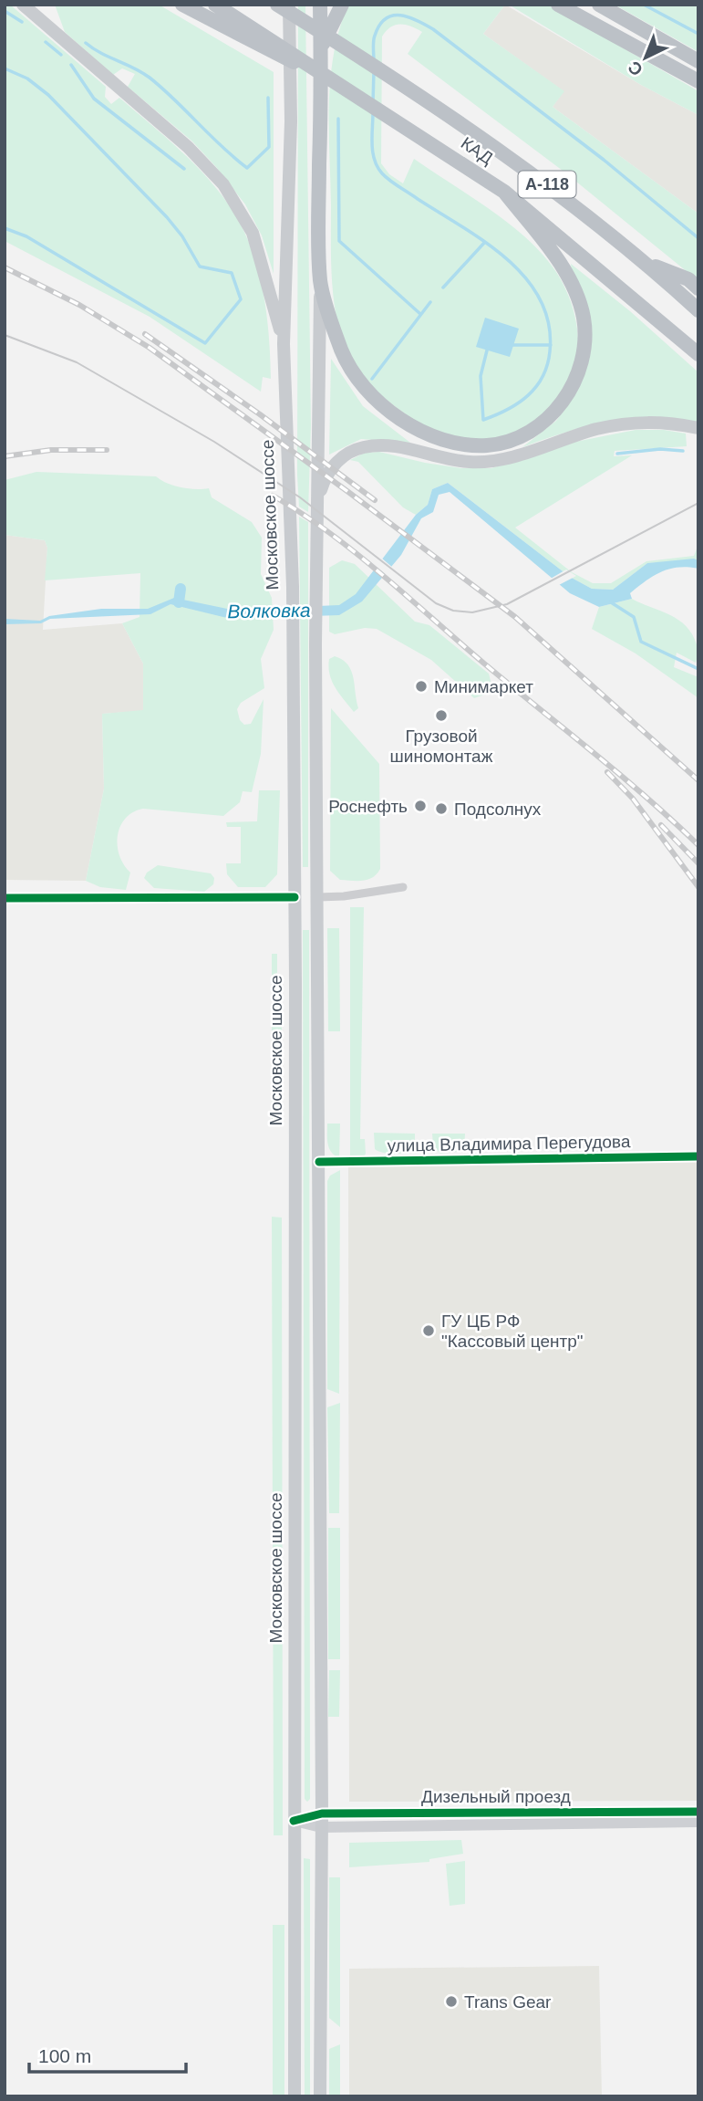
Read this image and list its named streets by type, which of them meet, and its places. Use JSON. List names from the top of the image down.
{
  "streets": {
    "highway": ["КАД", "А-118"],
    "main road": ["Московское шоссе"],
    "street": ["улица Владимира Перегудова", "Дизельный проезд"]
  },
  "crossings": [
    ["Московское шоссе", "Дизельный проезд"]
  ],
  "water": ["Волковка"],
  "places": [
    "Минимаркет",
    "Грузовой шиномонтаж",
    "Роснефть",
    "Подсолнух",
    "ГУ ЦБ РФ \"Кассовый центр\"",
    "Trans Gear"
  ],
  "scale_bar": "100 m",
  "north": "bottom left"
}
